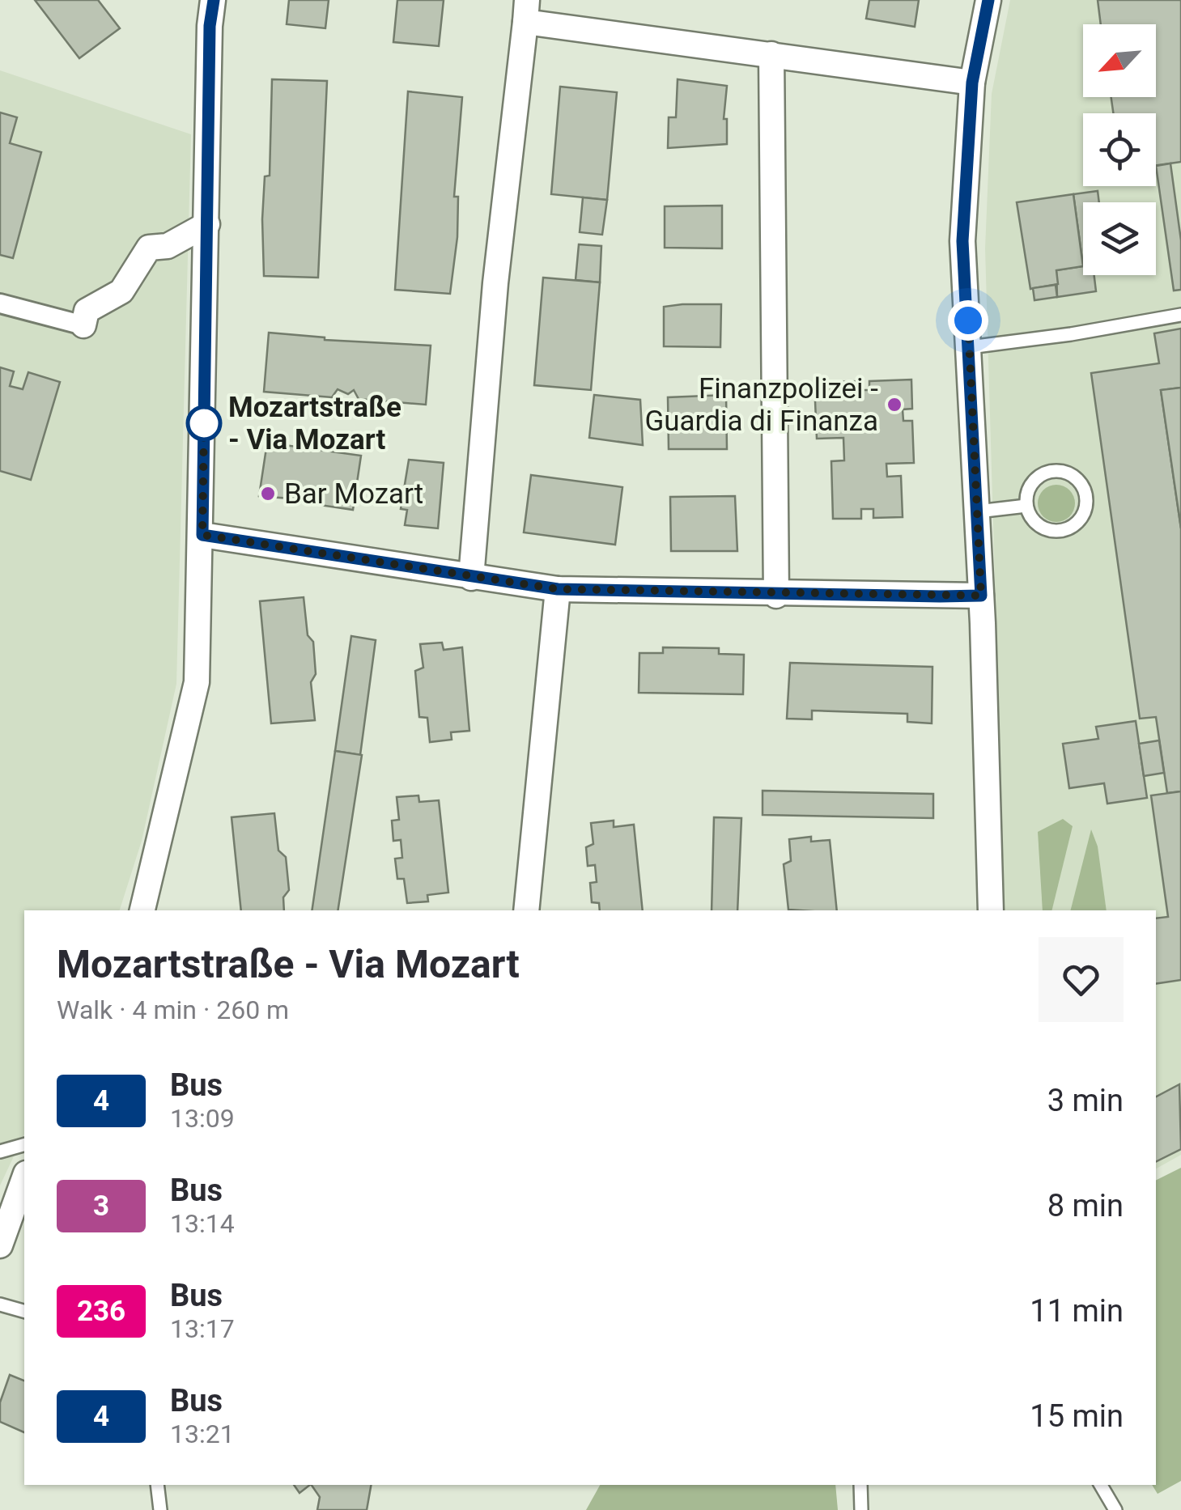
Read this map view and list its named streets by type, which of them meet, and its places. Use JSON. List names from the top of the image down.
{
  "places": ["Finanzpolizei - Guardia di Finanza", "Mozartstraße - Via Mozart", "Bar Mozart"],
  "lines": ["bus line 4"],
  "north": "bottom left",
  "page": {
    "heading": ["Mozartstraße - Via Mozart", "Walk · 4 min · 260 m"],
    "list": [
      {
        "mark": "4",
        "name": "Bus",
        "note": "13:09",
        "value": "3 min"
      },
      {
        "mark": "3",
        "name": "Bus",
        "note": "13:14",
        "value": "8 min"
      },
      {
        "mark": "236",
        "name": "Bus",
        "note": "13:17",
        "value": "11 min"
      },
      {
        "mark": "4",
        "name": "Bus",
        "note": "13:21",
        "value": "15 min"
      }
    ]
  }
}
